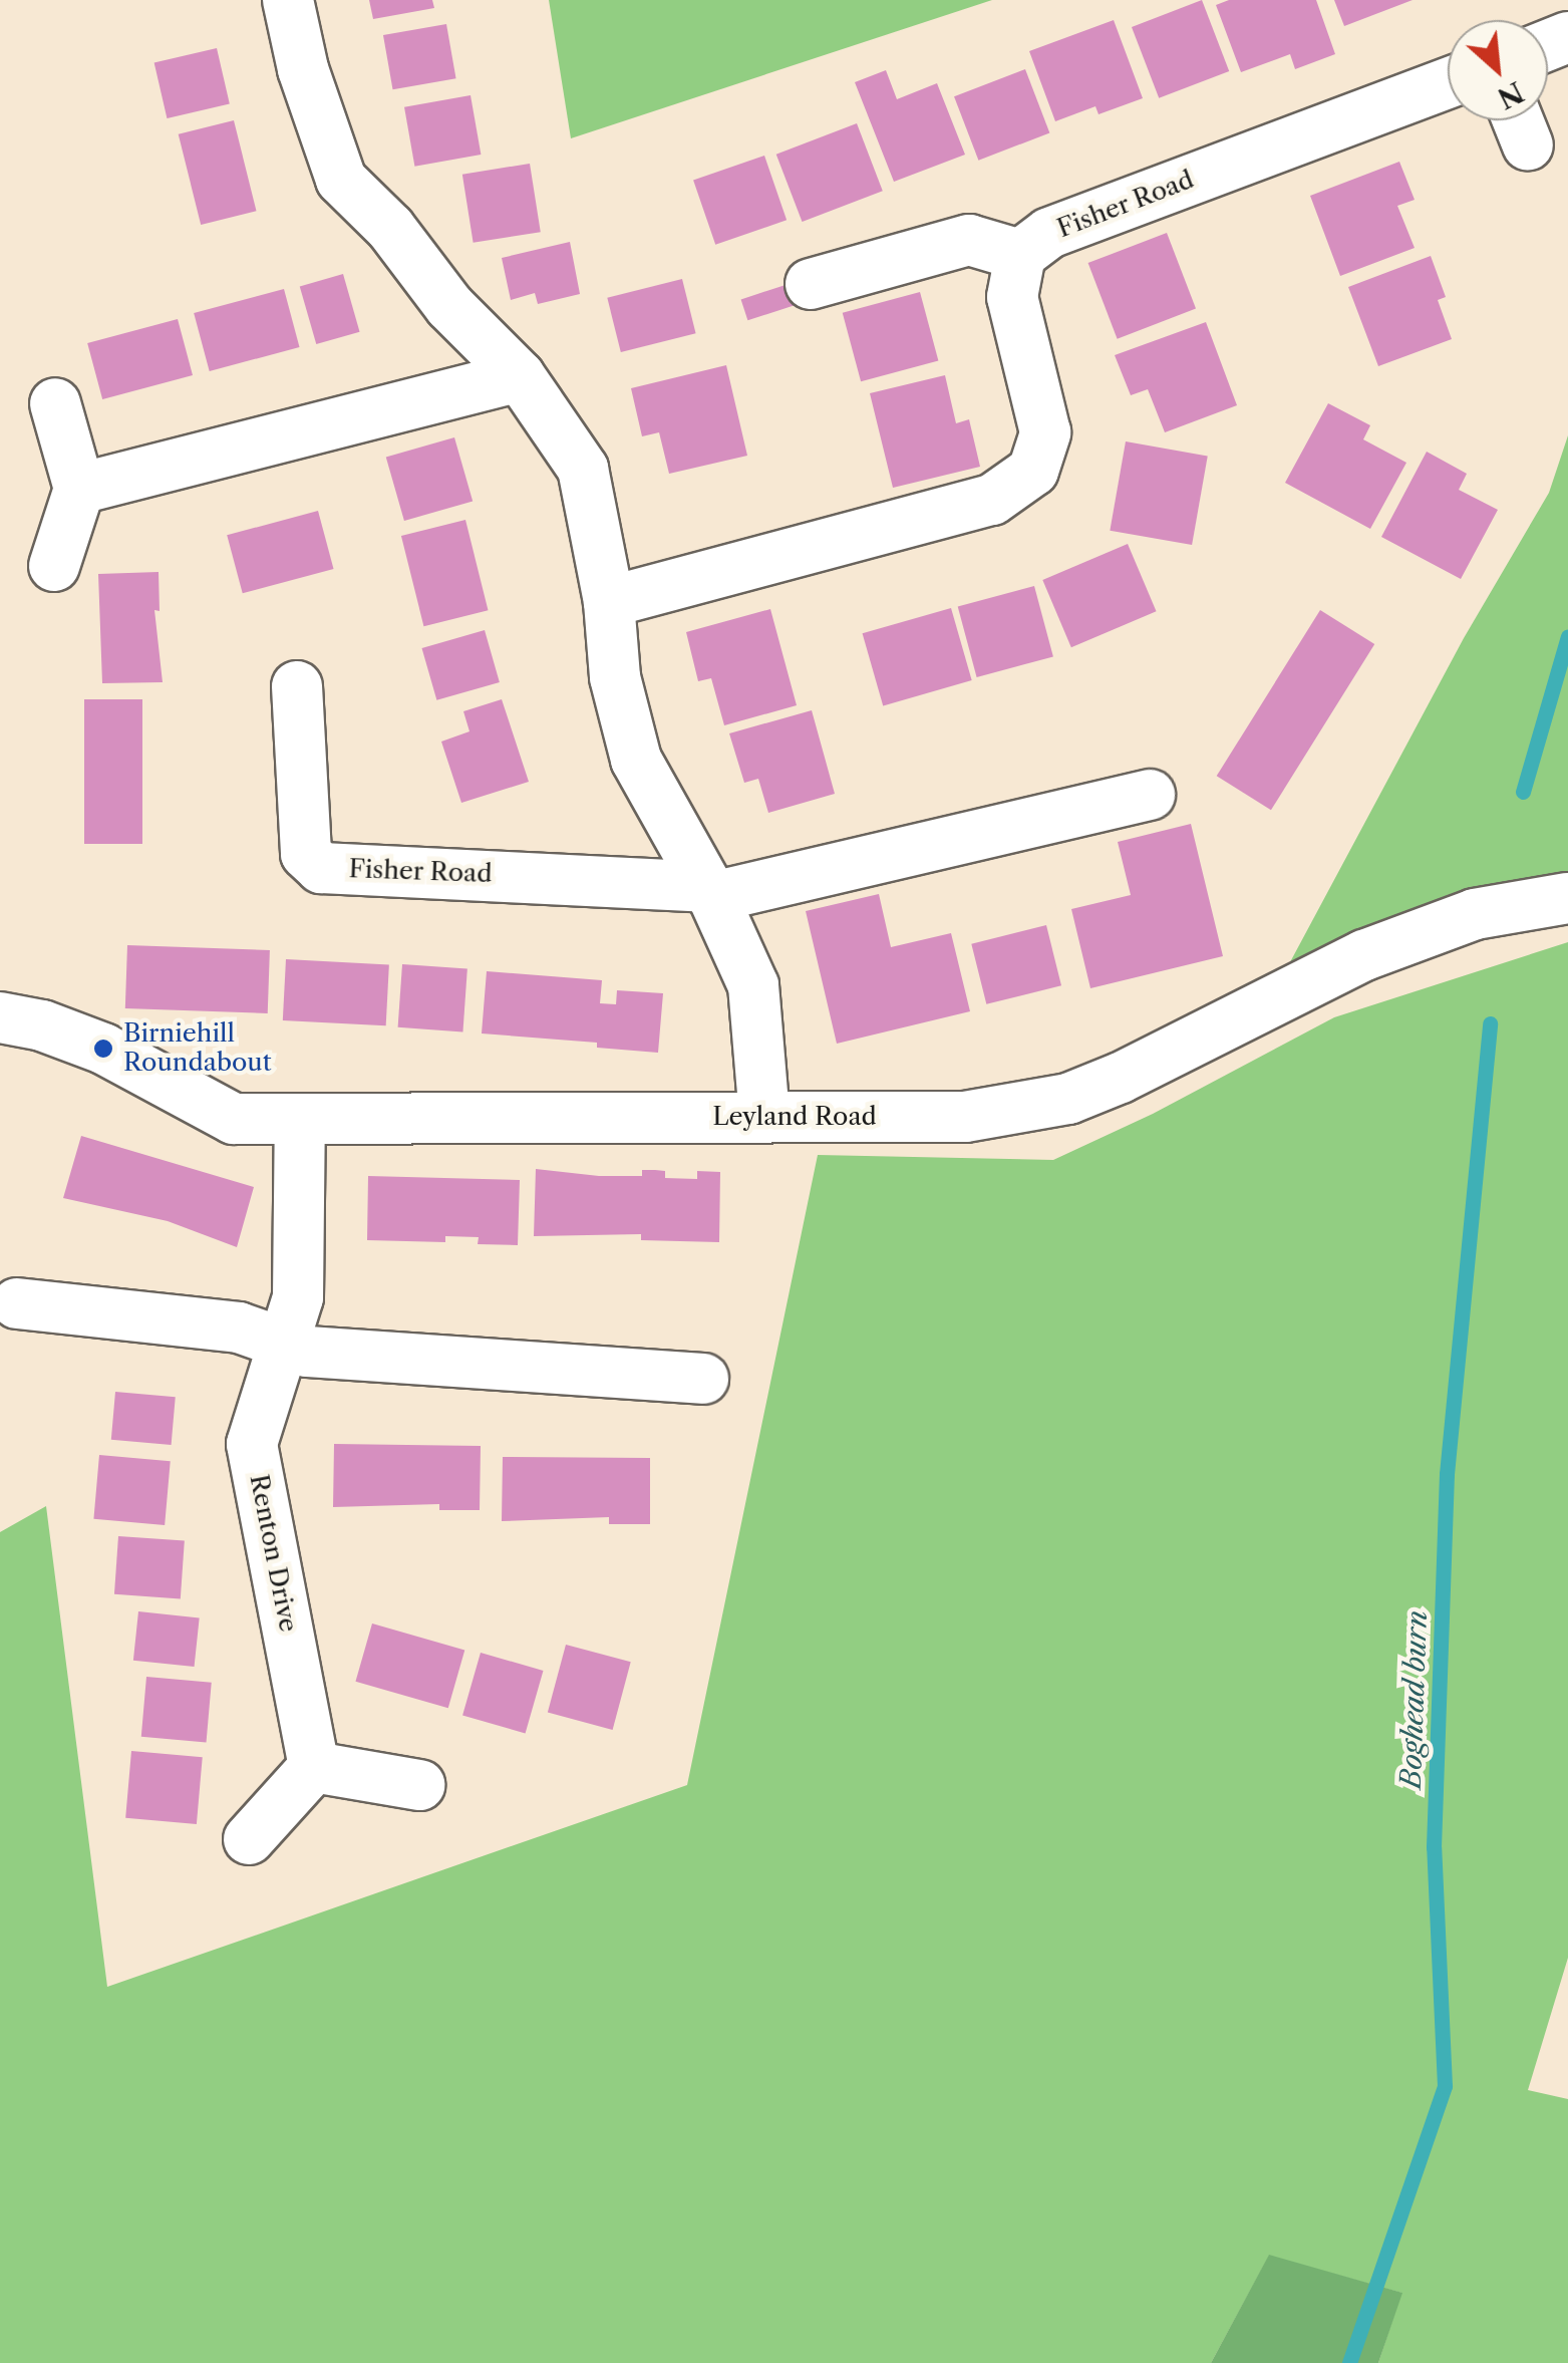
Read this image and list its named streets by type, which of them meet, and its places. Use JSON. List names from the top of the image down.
{
  "streets": {
    "street": ["Fisher Road", "Leyland Road", "Renton Drive"]
  },
  "crossings": [
    ["Leyland Road", "Renton Drive"]
  ],
  "water": ["Boghead burn"],
  "places": ["Birniehill Roundabout"],
  "north": "bottom right"
}
